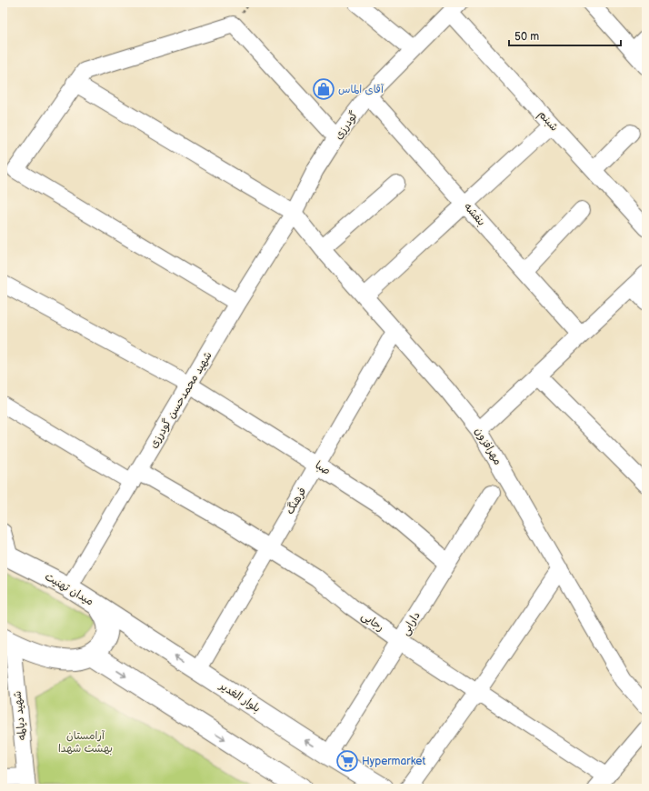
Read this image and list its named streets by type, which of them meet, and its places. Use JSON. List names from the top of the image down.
{
  "streets": {
    "main road": ["میدان تهنیت", "بلوار الغدیر"],
    "street": [
      "شبنم",
      "گودرزی",
      "بنفشه",
      "شهید محمدحسن گودرزی",
      "مهرافزون",
      "صبا",
      "فرهنگ",
      "رجایی",
      "دارابی",
      "شهید دیالمه"
    ]
  },
  "crossings": [
    ["شبنم", "گودرزی"],
    ["گودرزی", "بنفشه"],
    ["گودرزی", "شهید محمدحسن گودرزی"],
    ["گودرزی", "مهرافزون"],
    ["شهید محمدحسن گودرزی", "مهرافزون"],
    ["شهید محمدحسن گودرزی", "صبا"],
    ["شهید محمدحسن گودرزی", "میدان تهنیت"],
    ["شهید محمدحسن گودرزی", "رجایی"],
    ["مهرافزون", "فرهنگ"],
    ["صبا", "فرهنگ"],
    ["صبا", "دارابی"],
    ["فرهنگ", "رجایی"],
    ["فرهنگ", "بلوار الغدیر"],
    ["میدان تهنیت", "بلوار الغدیر"],
    ["رجایی", "دارابی"],
    ["دارابی", "بلوار الغدیر"]
  ],
  "parks": ["آرامستان بهشت شهدا"],
  "places": {
    "shop": ["آقای الماس"],
    "supermarket": ["Hypermarket"]
  },
  "scale_bar": "50 m"
}
